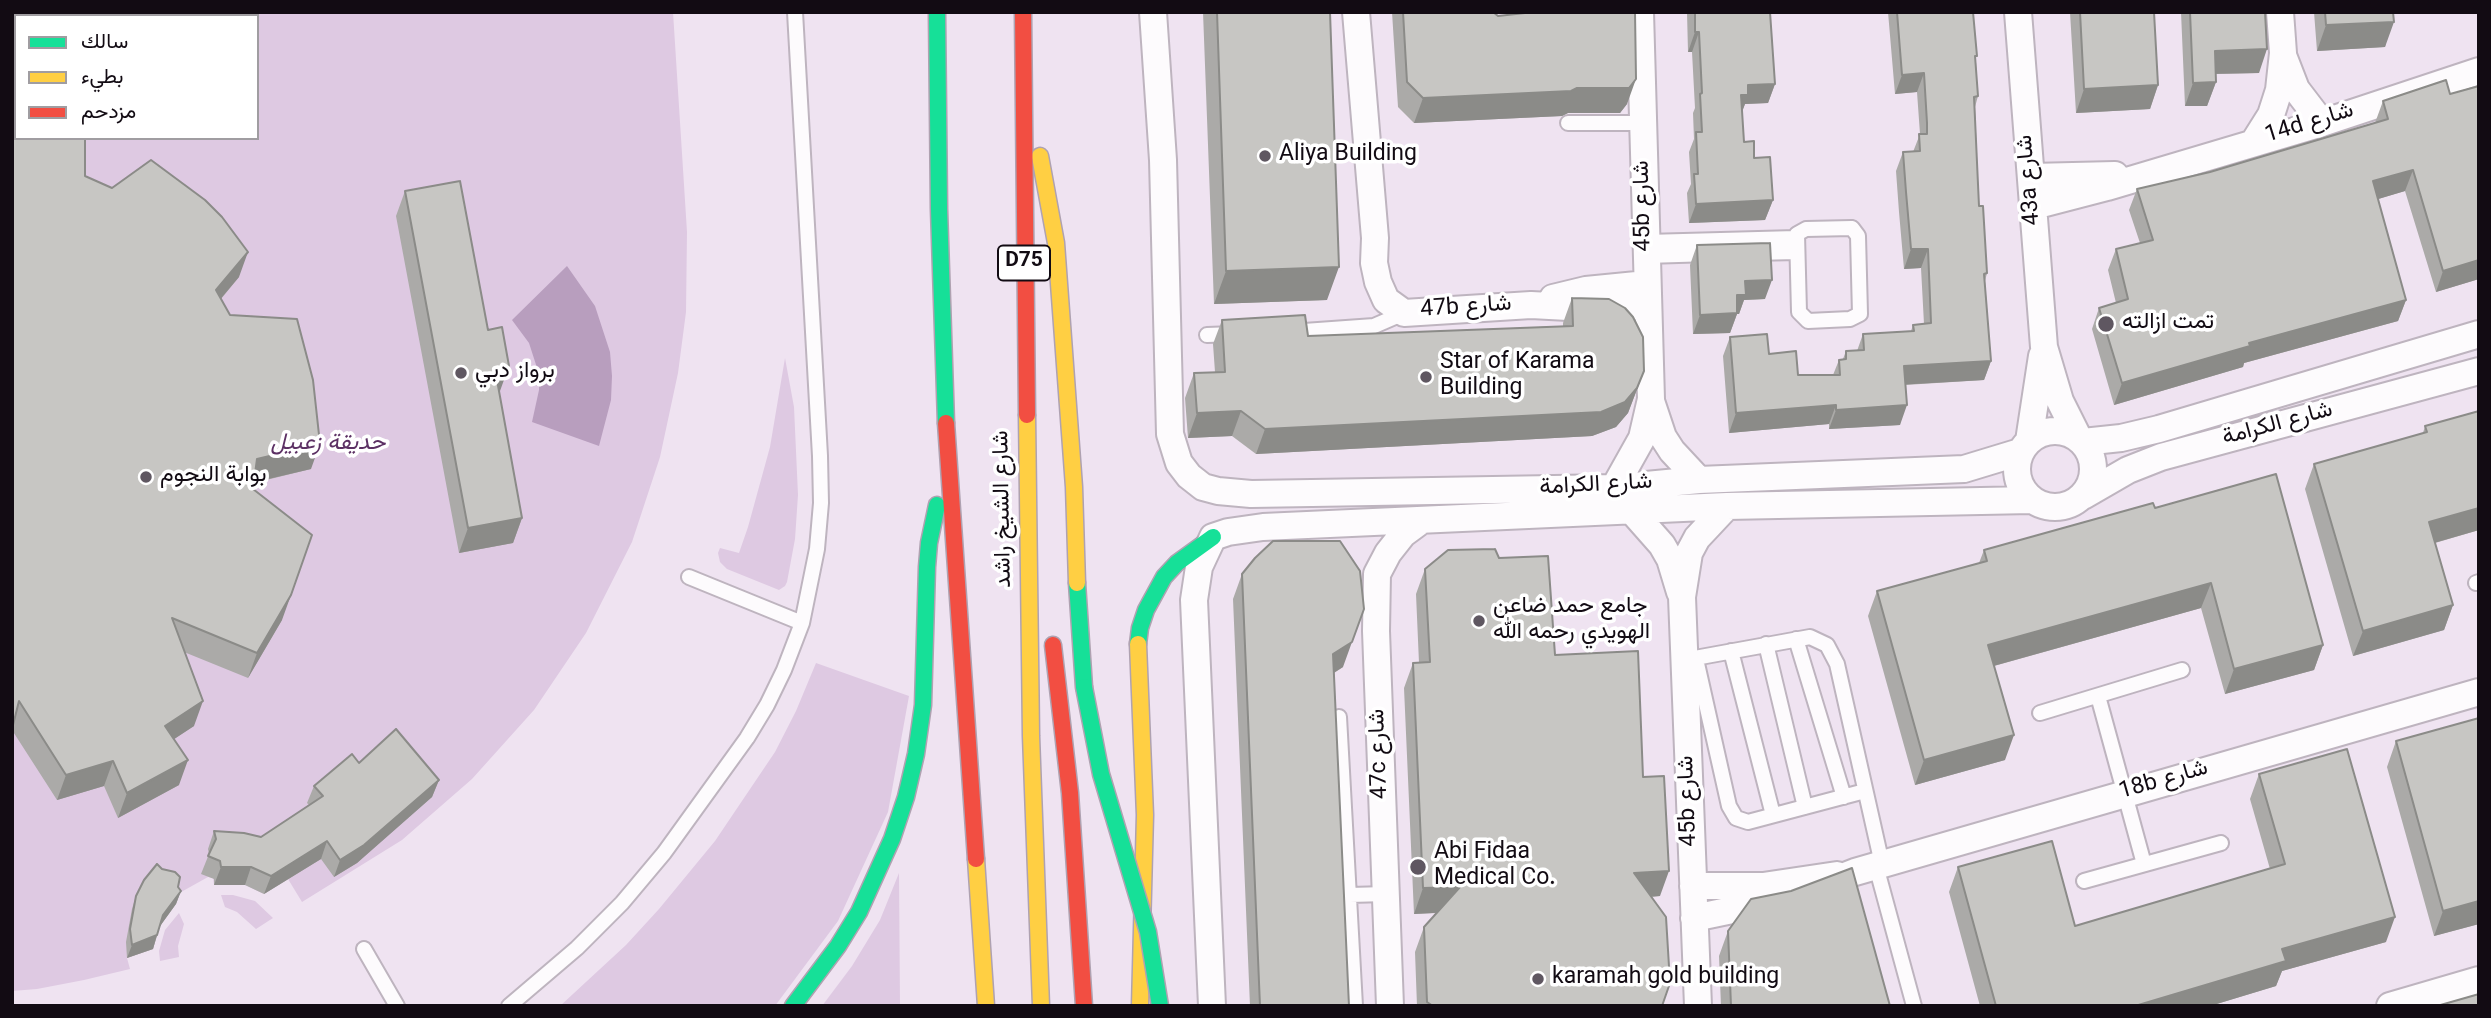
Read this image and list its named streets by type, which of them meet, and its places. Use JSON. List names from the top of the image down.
{
  "streets": {
    "highway": ["D75", "شارع الشيخ راشد"],
    "street": [
      "14d شارع",
      "43a شارع",
      "45b شارع",
      "47b شارع",
      "شارع الكرامة",
      "47c شارع",
      "18b شارع"
    ]
  },
  "crossings": [
    ["14d شارع", "43a شارع"],
    ["43a شارع", "شارع الكرامة"],
    ["45b شارع", "47b شارع"],
    ["45b شارع", "شارع الكرامة"],
    ["45b شارع", "18b شارع"],
    ["شارع الكرامة", "47c شارع"]
  ],
  "parks": ["حديقة زعبيل"],
  "places": [
    "Aliya Building",
    "تمت ازالته",
    "برواز دبي",
    "Star of Karama Building",
    "بوابة النجوم",
    "جامع حمد ضاعن الهويدي رحمه الله",
    "Abi Fidaa Medical Co.",
    "karamah gold building"
  ],
  "legend": ["سالك", "بطيء", "مزدحم"]
}
